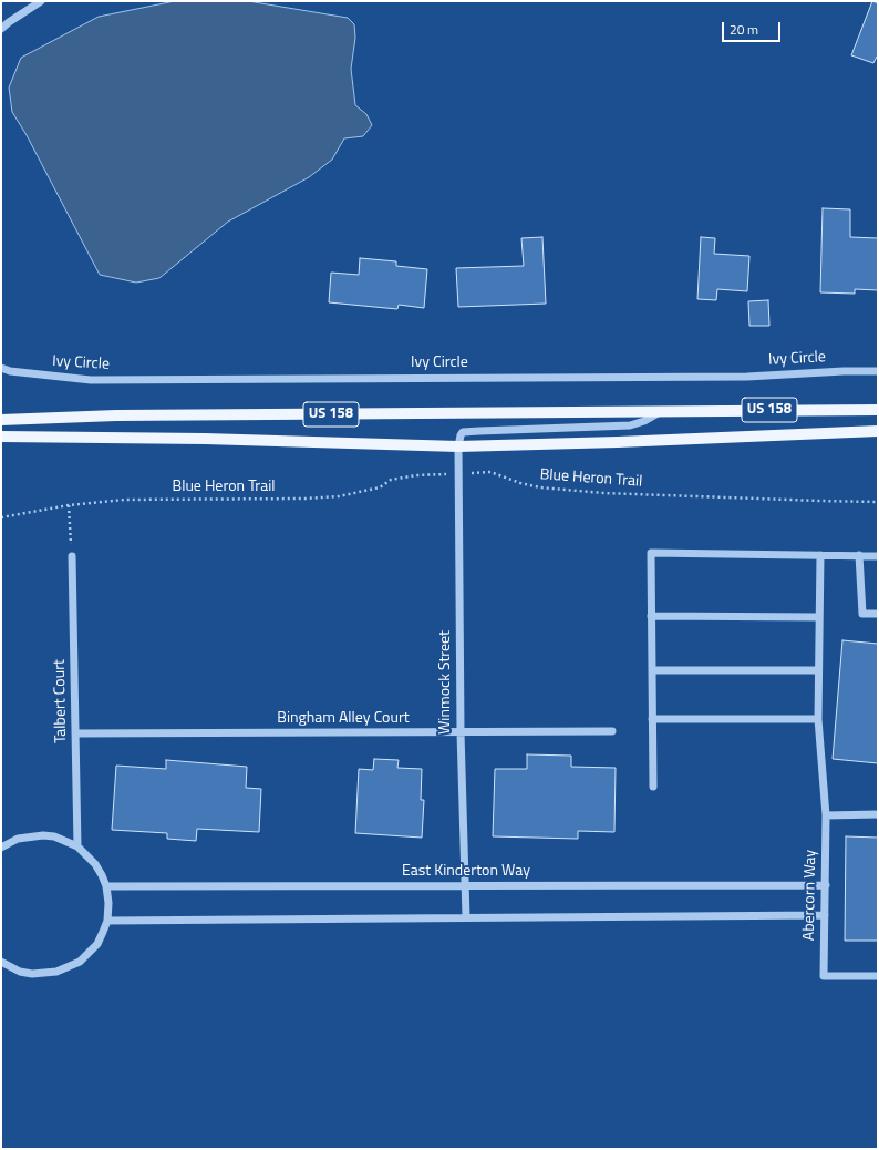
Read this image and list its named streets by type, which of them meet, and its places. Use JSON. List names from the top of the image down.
{
  "streets": {
    "main road": ["US 158"],
    "street": [
      "Ivy Circle",
      "Winmock Street",
      "Talbert Court",
      "Bingham Alley Court",
      "East Kinderton Way",
      "Abercorn Way"
    ],
    "path": ["Blue Heron Trail"]
  },
  "crossings": [
    ["US 158", "Winmock Street"],
    ["Blue Heron Trail", "Winmock Street"],
    ["Winmock Street", "Bingham Alley Court"],
    ["Winmock Street", "East Kinderton Way"],
    ["Talbert Court", "Bingham Alley Court"],
    ["East Kinderton Way", "Abercorn Way"]
  ],
  "scale_bar": "20 m"
}
